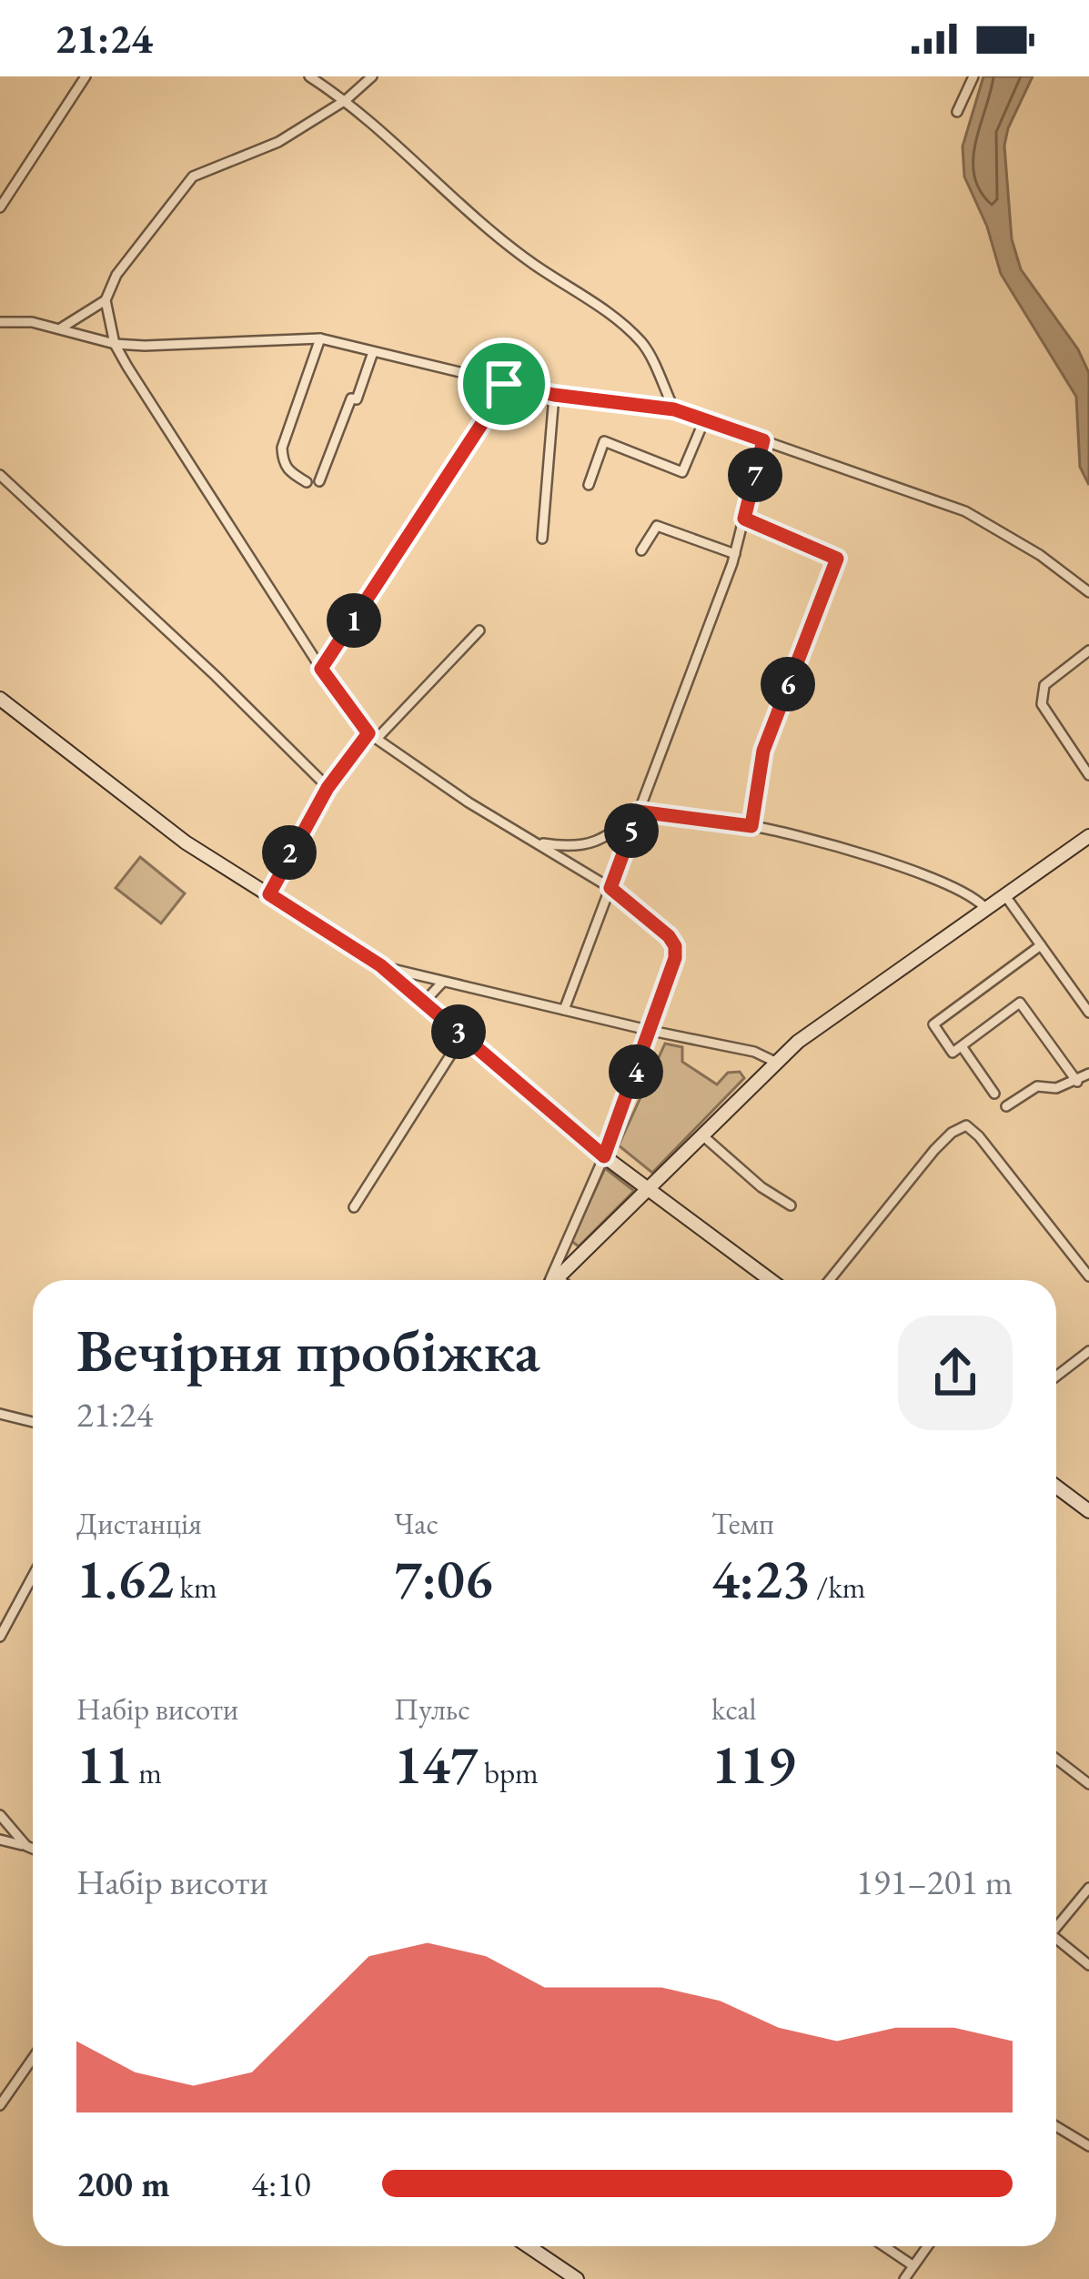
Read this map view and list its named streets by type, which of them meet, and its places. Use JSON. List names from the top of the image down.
{
  "page": {
    "status": "21:24",
    "pins": [
      "7",
      "1",
      "6",
      "5",
      "2",
      "3",
      "4"
    ],
    "heading": ["Вечірня пробіжка", "21:24"],
    "stats": [
      ["Дистанція", "1.62 km"],
      ["Час", "7:06"],
      ["Темп", "4:23 /km"],
      ["Набір висоти", "11 m"],
      ["Пульс", "147 bpm"],
      ["kcal", "119"]
    ],
    "chart": ["Набір висоти", "191–201 m"],
    "list": [
      {
        "name": "200 m",
        "note": "4:10"
      }
    ]
  }
}
